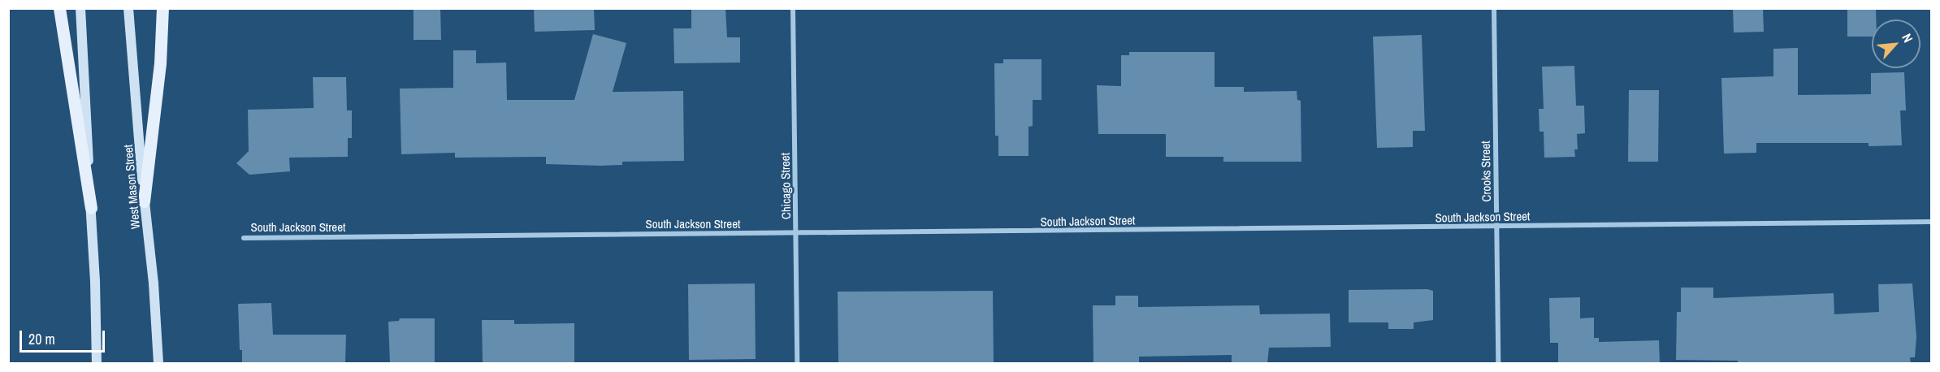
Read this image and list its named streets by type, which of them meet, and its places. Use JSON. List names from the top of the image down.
{
  "streets": {
    "main road": ["West Mason Street"],
    "street": ["Crooks Street", "Chicago Street", "South Jackson Street"]
  },
  "crossings": [
    ["Crooks Street", "South Jackson Street"],
    ["Chicago Street", "South Jackson Street"]
  ],
  "scale_bar": "20 m",
  "north": "top right"
}
